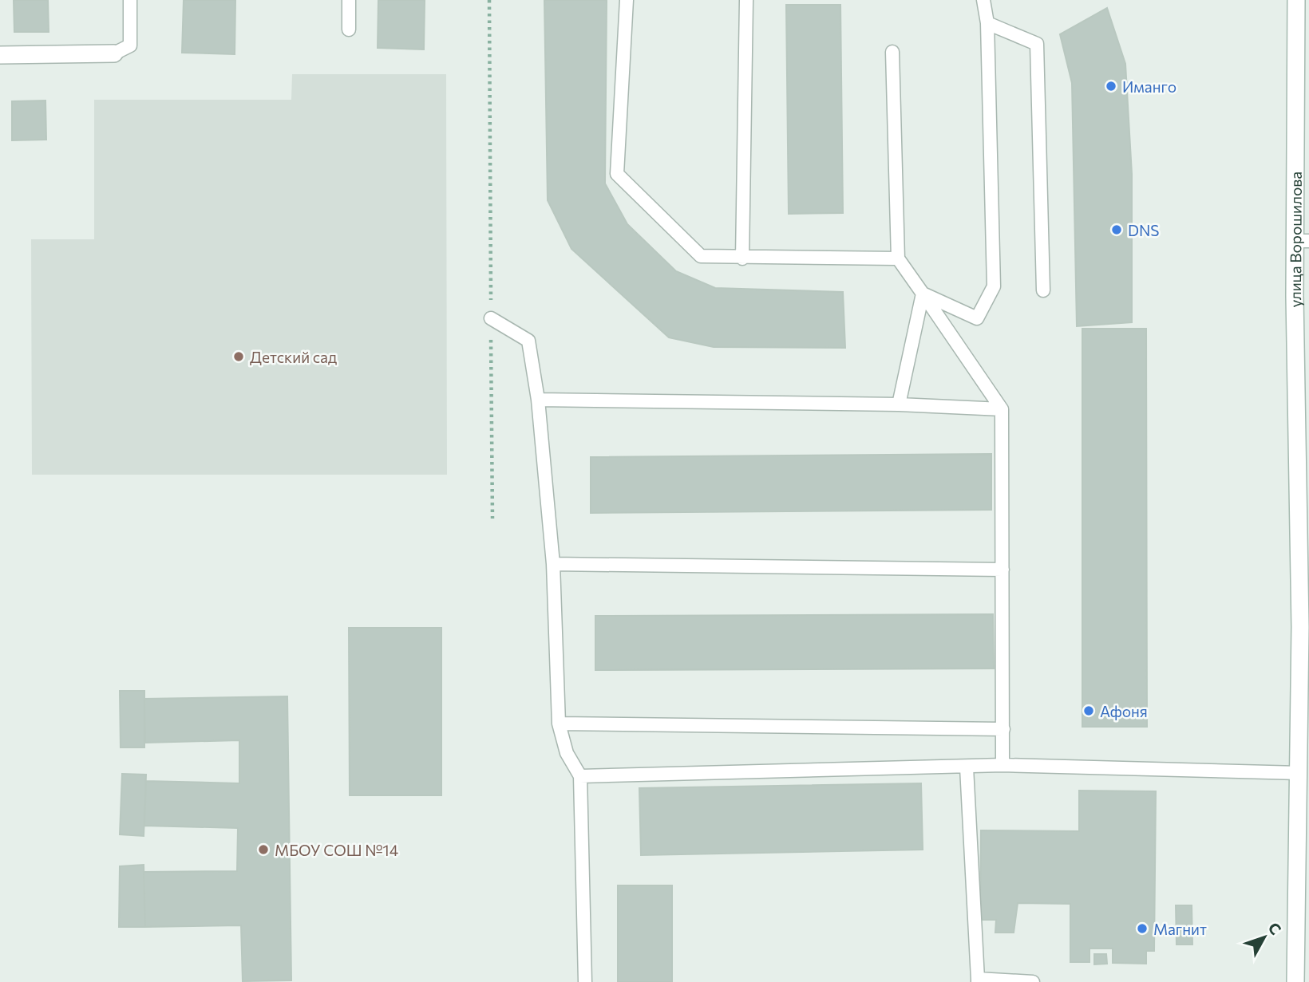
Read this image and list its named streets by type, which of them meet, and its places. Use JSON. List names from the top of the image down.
{
  "streets": {
    "main road": ["улица Ворошилова"]
  },
  "places": [
    "Иманго",
    "DNS",
    "Детский сад",
    "Афоня",
    "МБОУ СОШ №14",
    "Магнит"
  ],
  "north": "top right"
}
